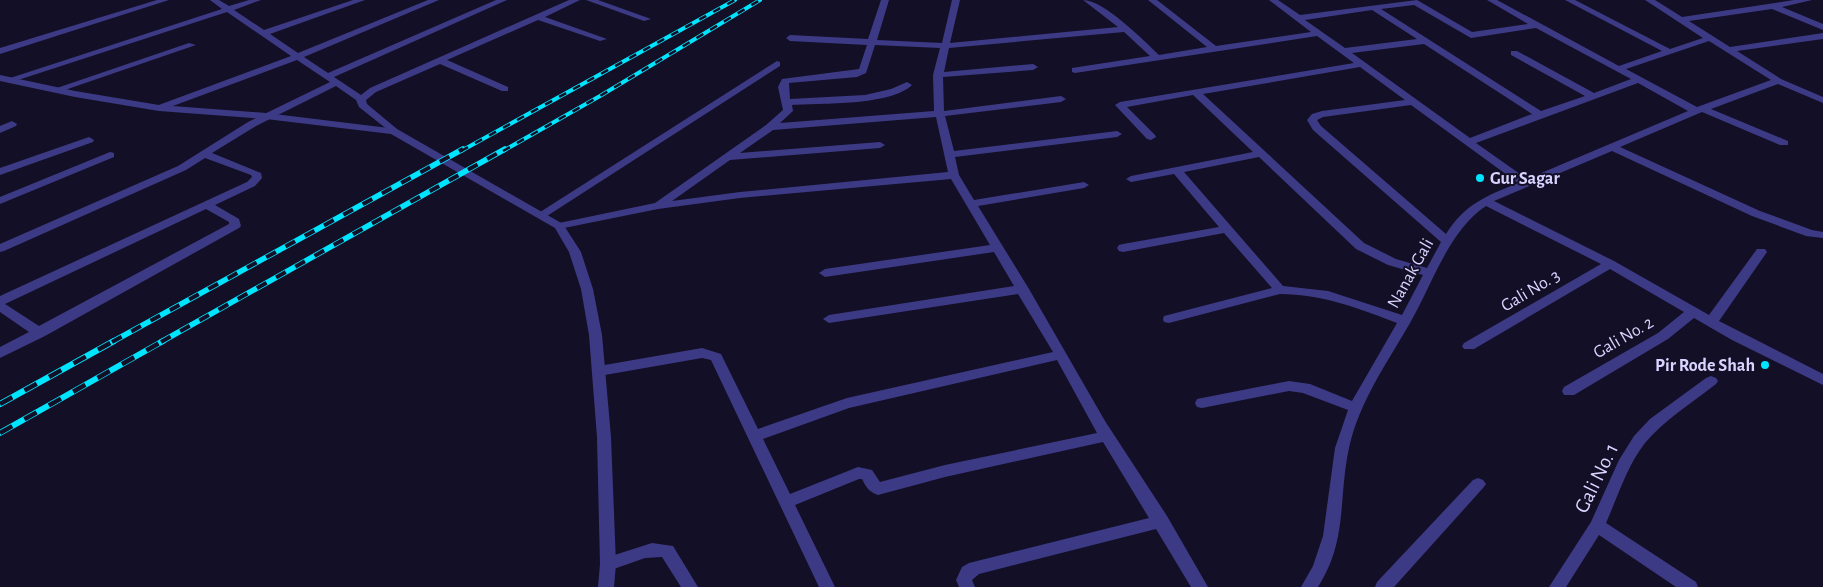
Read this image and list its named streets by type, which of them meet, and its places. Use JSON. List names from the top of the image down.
{
  "streets": {
    "street": [
      "Nanak Gali",
      "Gali No. 3",
      "Gali No. 2",
      "Gali No. 1"
    ]
  },
  "places": ["Gur Sagar", "Pir Rode Shah"]
}
